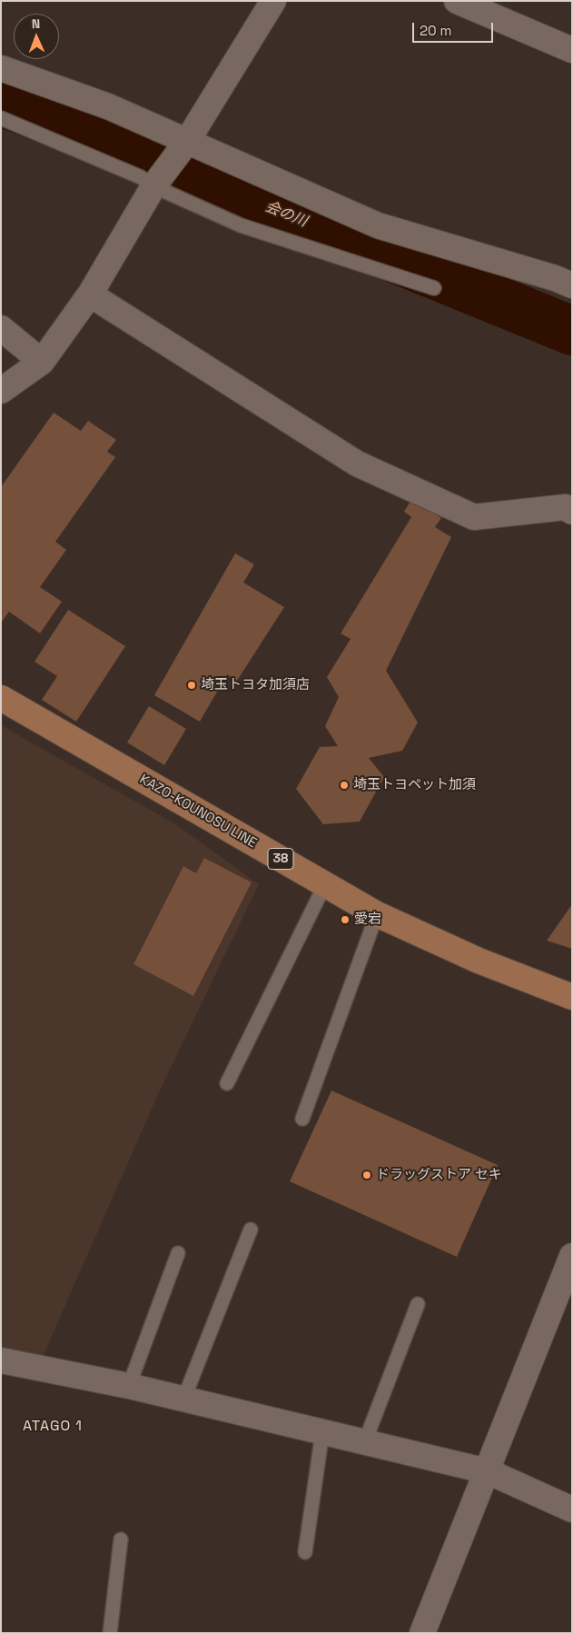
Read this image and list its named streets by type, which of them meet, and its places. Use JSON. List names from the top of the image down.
{
  "streets": {
    "main road": ["KAZO-KOUNOSU LINE", "38"]
  },
  "districts": ["ATAGO 1"],
  "water": ["会の川"],
  "places": [
    "埼玉トヨタ加須店",
    "埼玉トヨペット加須",
    "愛宕",
    "ドラッグストア セキ"
  ],
  "scale_bar": "20 m",
  "north": "top"
}
